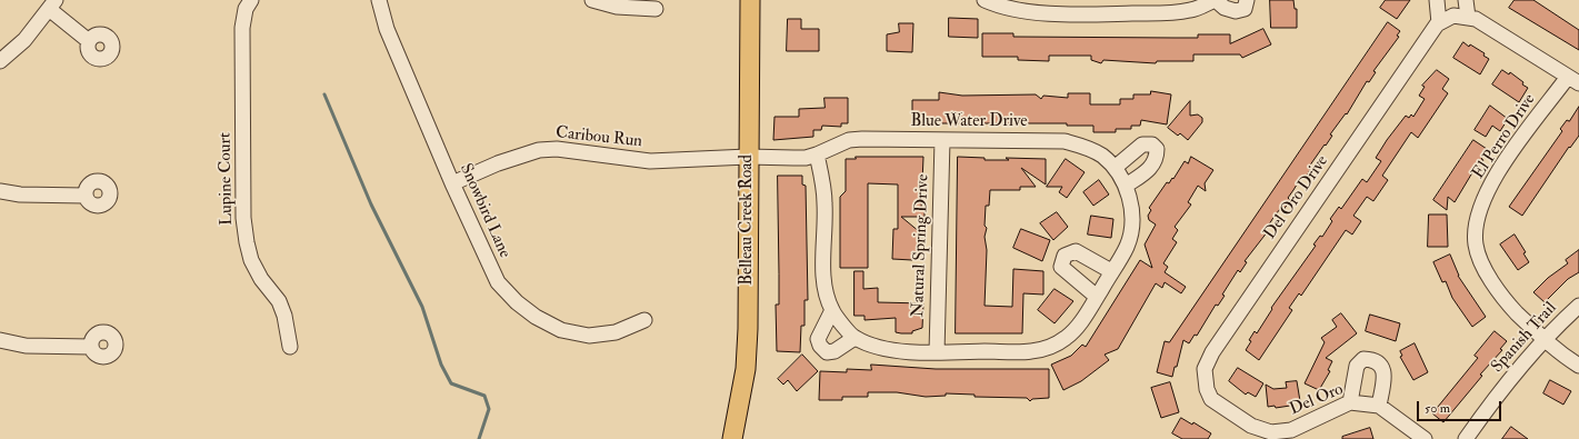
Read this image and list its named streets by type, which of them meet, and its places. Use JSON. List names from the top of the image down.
{
  "streets": {
    "main road": ["Belleau Creek Road"],
    "street": [
      "Blue Water Drive",
      "El Perro Drive",
      "Caribou Run",
      "Lupine Court",
      "Del Oro Drive",
      "Snowbird Lane",
      "Natural Spring Drive",
      "Spanish Trail",
      "Del Oro"
    ]
  },
  "crossings": [
    ["Blue Water Drive", "Caribou Run"],
    ["Blue Water Drive", "Belleau Creek Road"],
    ["Blue Water Drive", "Natural Spring Drive"],
    ["El Perro Drive", "Spanish Trail"],
    ["Caribou Run", "Snowbird Lane"],
    ["Caribou Run", "Belleau Creek Road"],
    ["Del Oro Drive", "Del Oro"]
  ],
  "scale_bar": "50 m"
}
